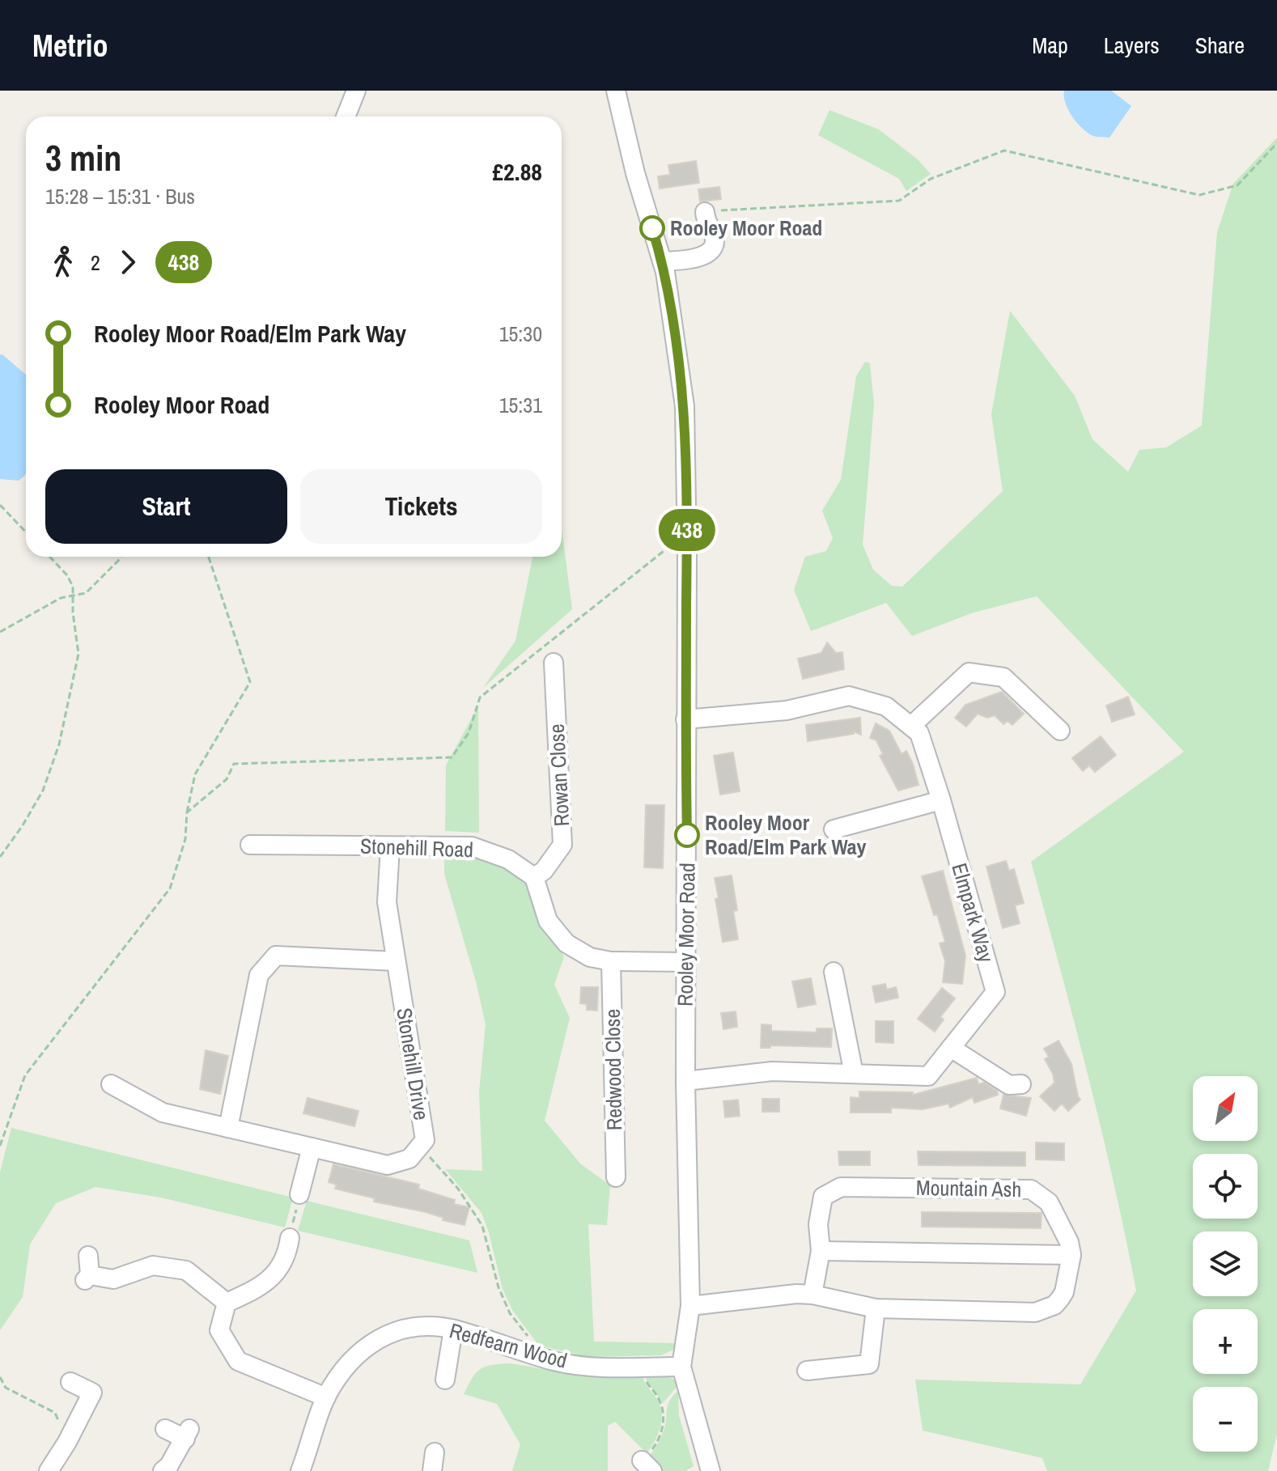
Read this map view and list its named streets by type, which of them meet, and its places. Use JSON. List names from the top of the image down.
{
  "streets": {
    "street": [
      "Rowan Close",
      "Stonehill Road",
      "Elmpark Way",
      "Rooley Moor Road",
      "Stonehill Drive",
      "Redwood Close",
      "Mountain Ash",
      "Redfearn Wood"
    ]
  },
  "crossings": [
    ["Rowan Close", "Stonehill Road"],
    ["Stonehill Road", "Stonehill Drive"],
    ["Elmpark Way", "Rooley Moor Road"],
    ["Rooley Moor Road", "Redfearn Wood"]
  ],
  "places": ["Rooley Moor Road", "Rooley Moor Road/Elm Park Way"],
  "lines": ["bus line 438"],
  "north": "top right",
  "page": {
    "header": "Metrio",
    "nav": ["Map", "Layers", "Share"],
    "on_map": "438",
    "heading": ["3 min", "15:28 – 15:31 · Bus", "£2.88"],
    "legs": ["2", "438"],
    "list": [
      {
        "name": "Rooley Moor Road/Elm Park Way",
        "value": "15:30"
      },
      {
        "name": "Rooley Moor Road",
        "value": "15:31"
      }
    ],
    "buttons": ["Start", "Tickets"],
    "map_buttons": ["+", "−"]
  }
}
